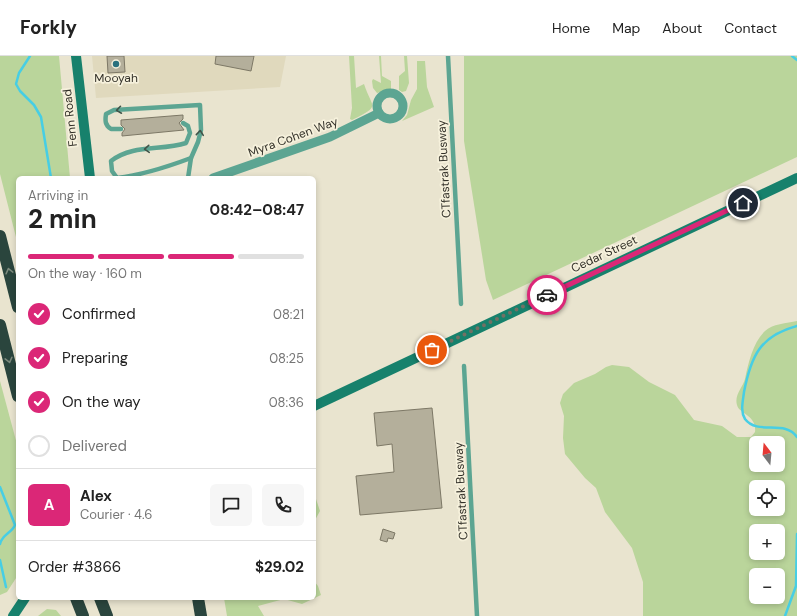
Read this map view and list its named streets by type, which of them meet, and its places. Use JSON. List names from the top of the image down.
{
  "streets": {
    "main road": ["Fenn Road", "Cedar Street"],
    "street": ["Myra Cohen Way"],
    "lane": ["CTfastrak Busway"]
  },
  "places": ["Mooyah"],
  "north": "top",
  "page": {
    "header": "Forkly",
    "nav": [
      "Home",
      "Map",
      "About",
      "Contact"
    ],
    "heading": ["2 min", "Arriving in", "08:42–08:47"],
    "panel": [
      "Alex",
      "Courier · 4.6",
      "Order #3866",
      "$29.02"
    ],
    "bar": "On the way · 160 m",
    "list": [
      ["Confirmed", "08:21"],
      ["Preparing", "08:25"],
      ["On the way", "08:36"],
      "Delivered"
    ],
    "map_buttons": ["+", "−"],
    "round": "A"
  }
}
